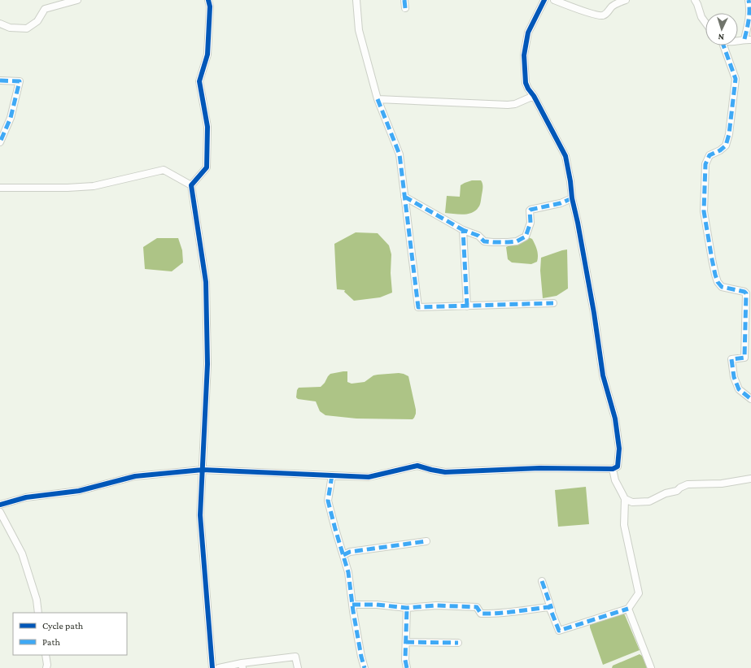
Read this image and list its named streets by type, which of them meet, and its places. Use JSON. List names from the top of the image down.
{
  "legend": ["Cycle path", "Path"],
  "north": "bottom"
}
